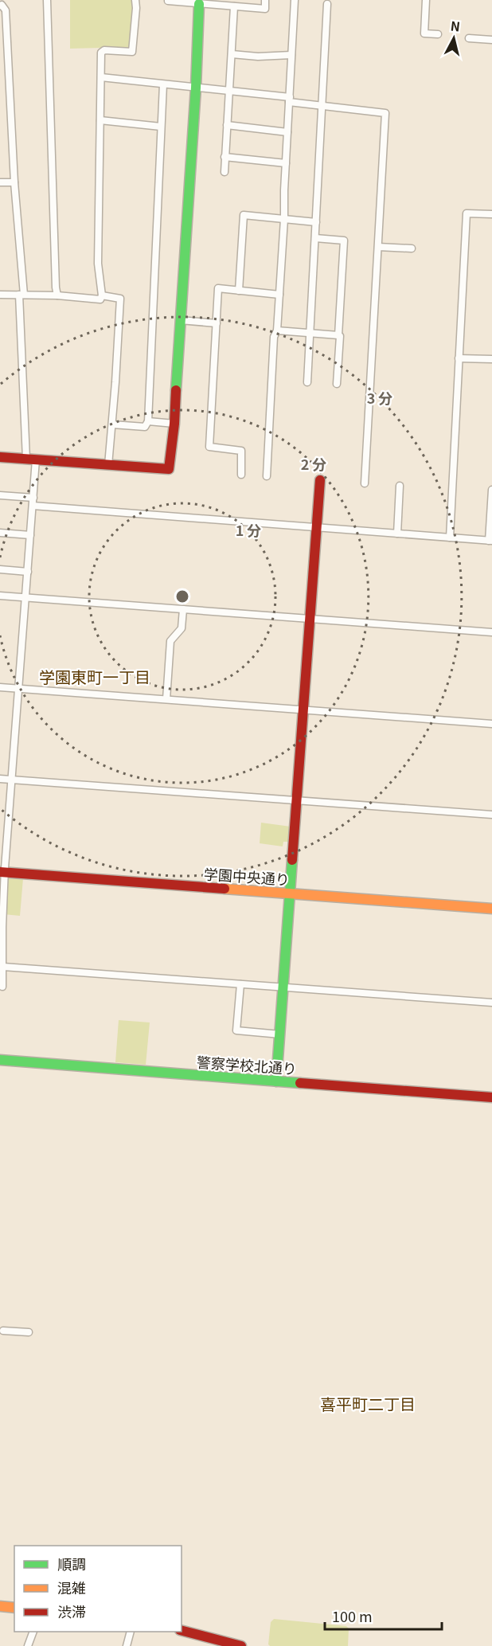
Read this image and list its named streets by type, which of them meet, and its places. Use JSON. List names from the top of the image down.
{
  "streets": {
    "street": ["学園中央通り", "警察学校北通り"]
  },
  "districts": ["学園東町一丁目", "喜平町二丁目"],
  "legend": ["順調", "混雑", "渋滞"],
  "scale_bar": "100 m",
  "north": "top",
  "rings": ["3 分", "2 分", "1 分"]
}
